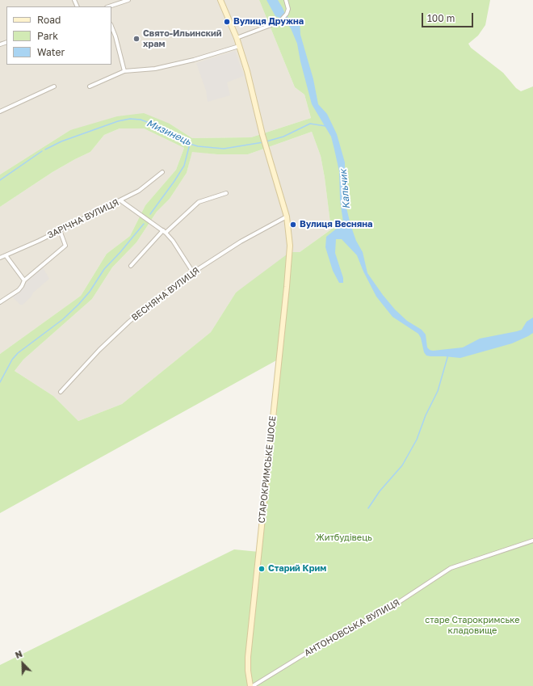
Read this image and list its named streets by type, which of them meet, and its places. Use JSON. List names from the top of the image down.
{
  "streets": {
    "street": [
      "ЗАРІЧНА ВУЛИЦЯ",
      "ВЕСНЯНА ВУЛИЦЯ",
      "СТАРОКРИМСЬКЕ ШОСЕ",
      "АНТОНОВСЬКА ВУЛИЦЯ"
    ]
  },
  "crossings": [
    ["ВЕСНЯНА ВУЛИЦЯ", "СТАРОКРИМСЬКЕ ШОСЕ"],
    ["СТАРОКРИМСЬКЕ ШОСЕ", "АНТОНОВСЬКА ВУЛИЦЯ"]
  ],
  "water": ["Мизинець", "Кальчик"],
  "parks": ["Житбудівець", "старе Старокримське кладовище"],
  "places": [
    "Вулиця Дружна",
    "Свято-Ильинский храм",
    "Вулиця Весняна",
    "Старий Крим"
  ],
  "legend": ["Road", "Park", "Water"],
  "scale_bar": "100 m",
  "north": "top left"
}
